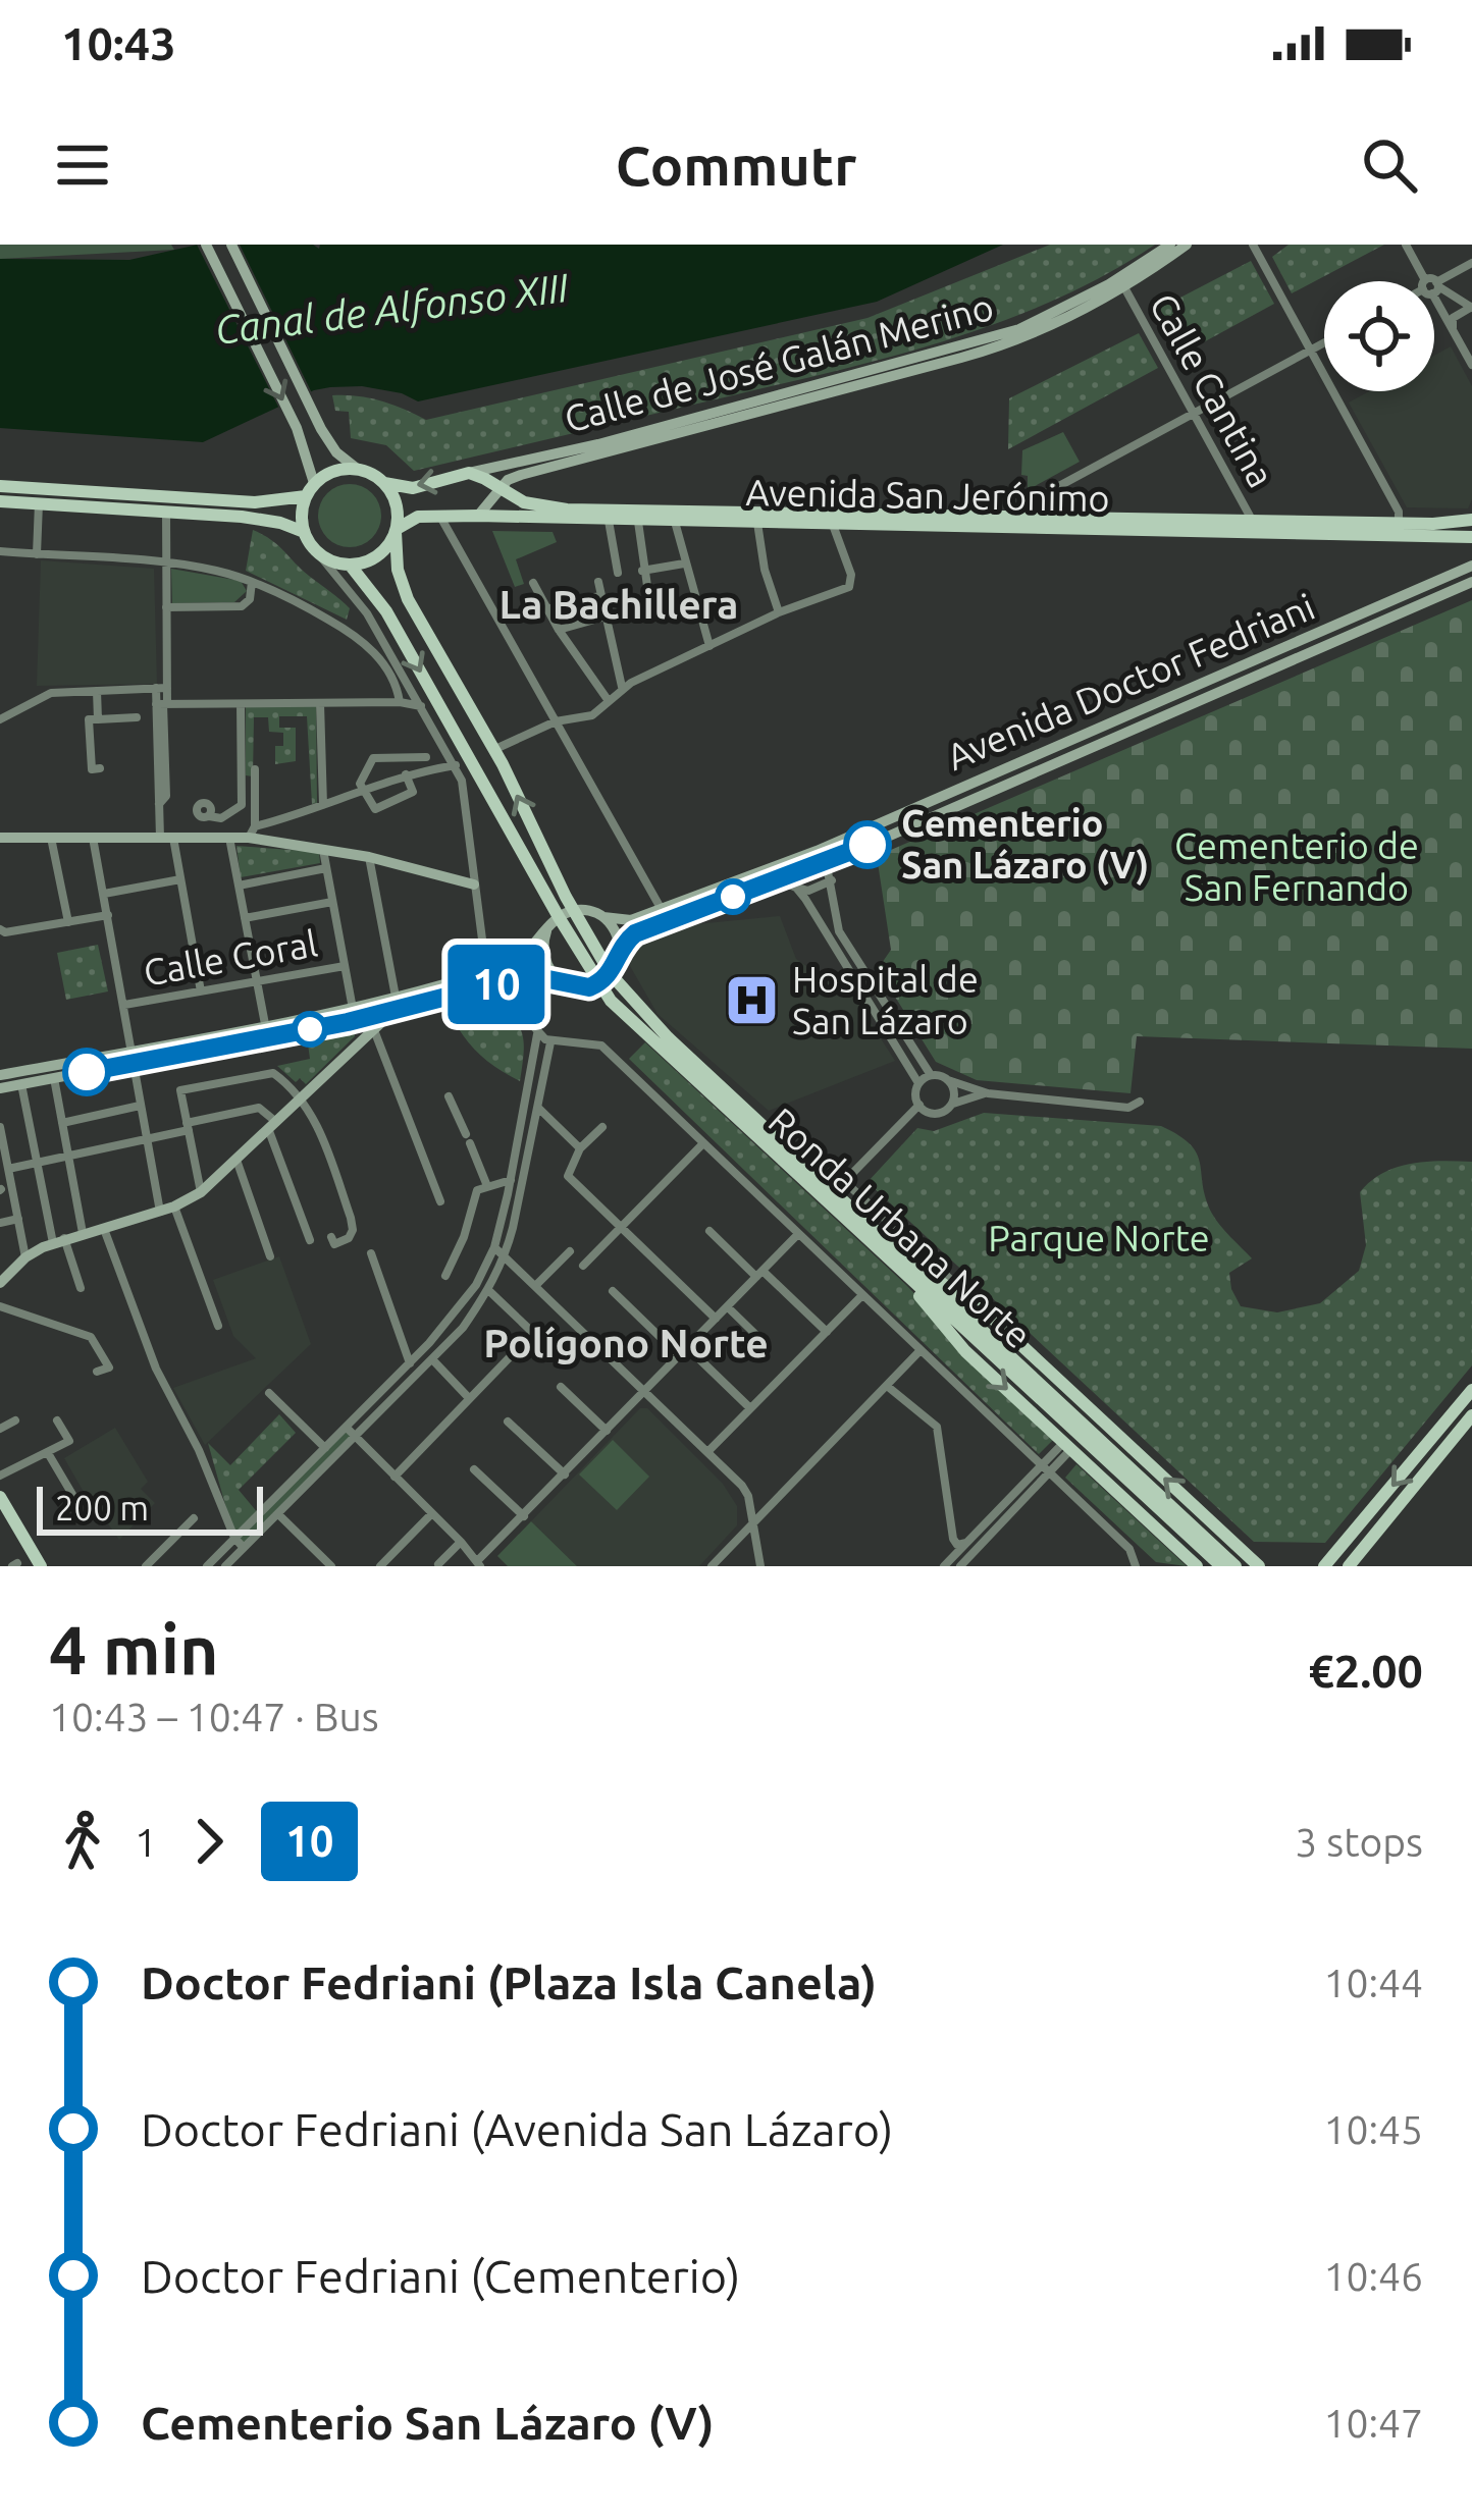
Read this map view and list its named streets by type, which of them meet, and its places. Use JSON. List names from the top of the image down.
{
  "streets": {
    "main road": [
      "Calle de José Galán Merino",
      "Avenida San Jerónimo",
      "Avenida Doctor Fedriani",
      "Ronda Urbana Norte"
    ],
    "street": ["Calle Cantina", "Calle Coral"]
  },
  "crossings": [
    ["Calle de José Galán Merino", "Calle Cantina"],
    ["Calle de José Galán Merino", "Avenida San Jerónimo"],
    ["Calle de José Galán Merino", "Ronda Urbana Norte"],
    ["Calle Cantina", "Avenida San Jerónimo"],
    ["Avenida San Jerónimo", "Ronda Urbana Norte"]
  ],
  "districts": ["La Bachillera", "Polígono Norte"],
  "water": ["Canal de Alfonso XIII"],
  "parks": ["Cementerio de San Fernando", "Parque Norte"],
  "places": {
    "other": ["Cementerio San Lázaro (V)"],
    "hospital": ["Hospital de San Lázaro"]
  },
  "lines": ["bus line 10"],
  "scale_bar": "200 m",
  "page": {
    "status": "10:43",
    "header": "Commutr",
    "on_map": "10",
    "scale": "200 m",
    "heading": ["4 min", "10:43 – 10:47 · Bus", "€2.00"],
    "legs": ["1", "10", "3 stops"],
    "list": [
      {
        "name": "Doctor Fedriani (Plaza Isla Canela)",
        "value": "10:44"
      },
      {
        "name": "Doctor Fedriani (Avenida San Lázaro)",
        "value": "10:45"
      },
      {
        "name": "Doctor Fedriani (Cementerio)",
        "value": "10:46"
      },
      {
        "name": "Cementerio San Lázaro (V)",
        "value": "10:47"
      }
    ]
  }
}
